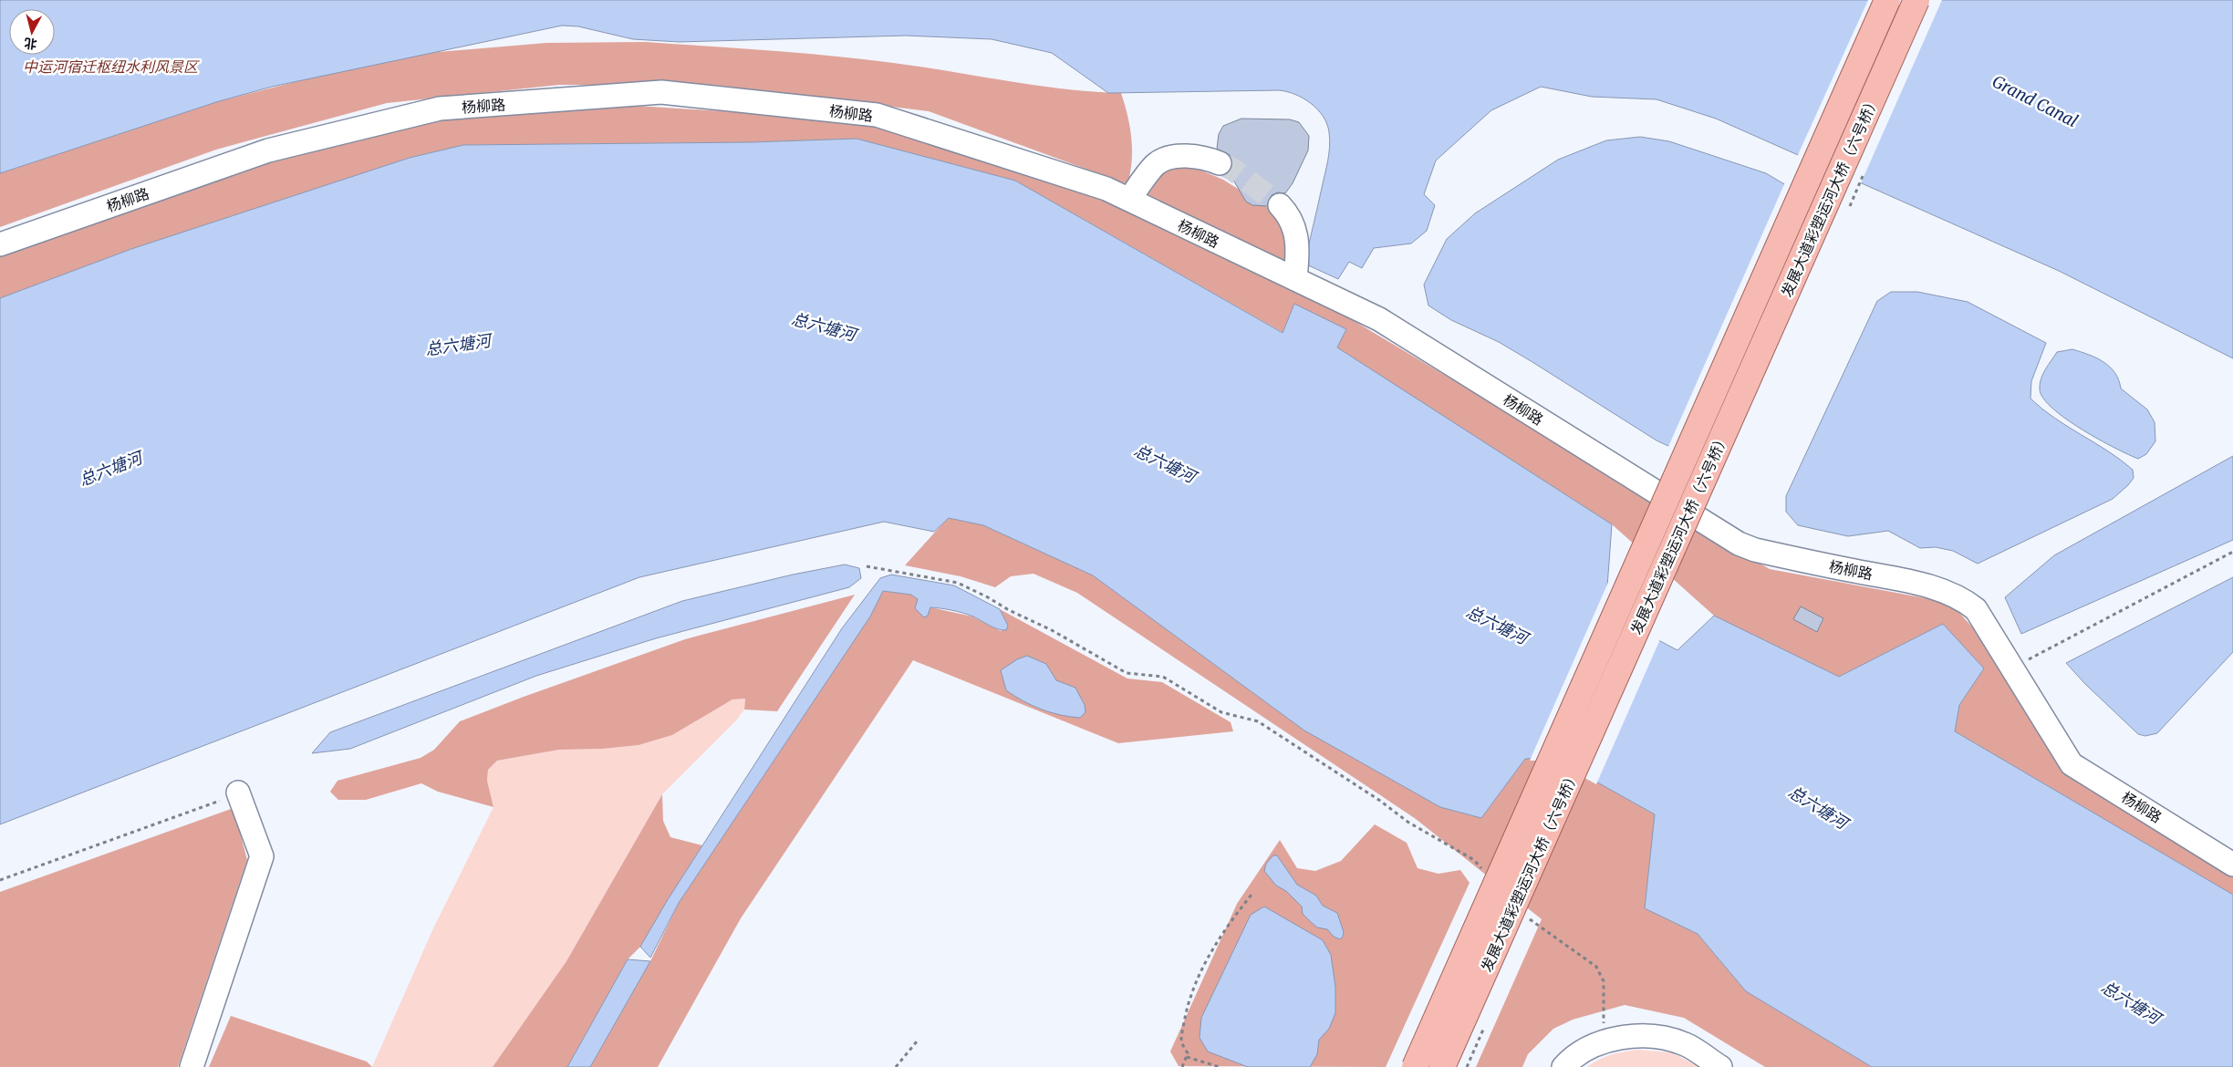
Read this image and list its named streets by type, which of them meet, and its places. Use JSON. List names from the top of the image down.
{
  "streets": {
    "main road": ["发展大道彩塑运河大桥（六号桥）"],
    "street": ["杨柳路"]
  },
  "water": ["Grand Canal", "总六塘河"],
  "parks": ["中运河宿迁枢纽水利风景区"],
  "north": "bottom"
}
